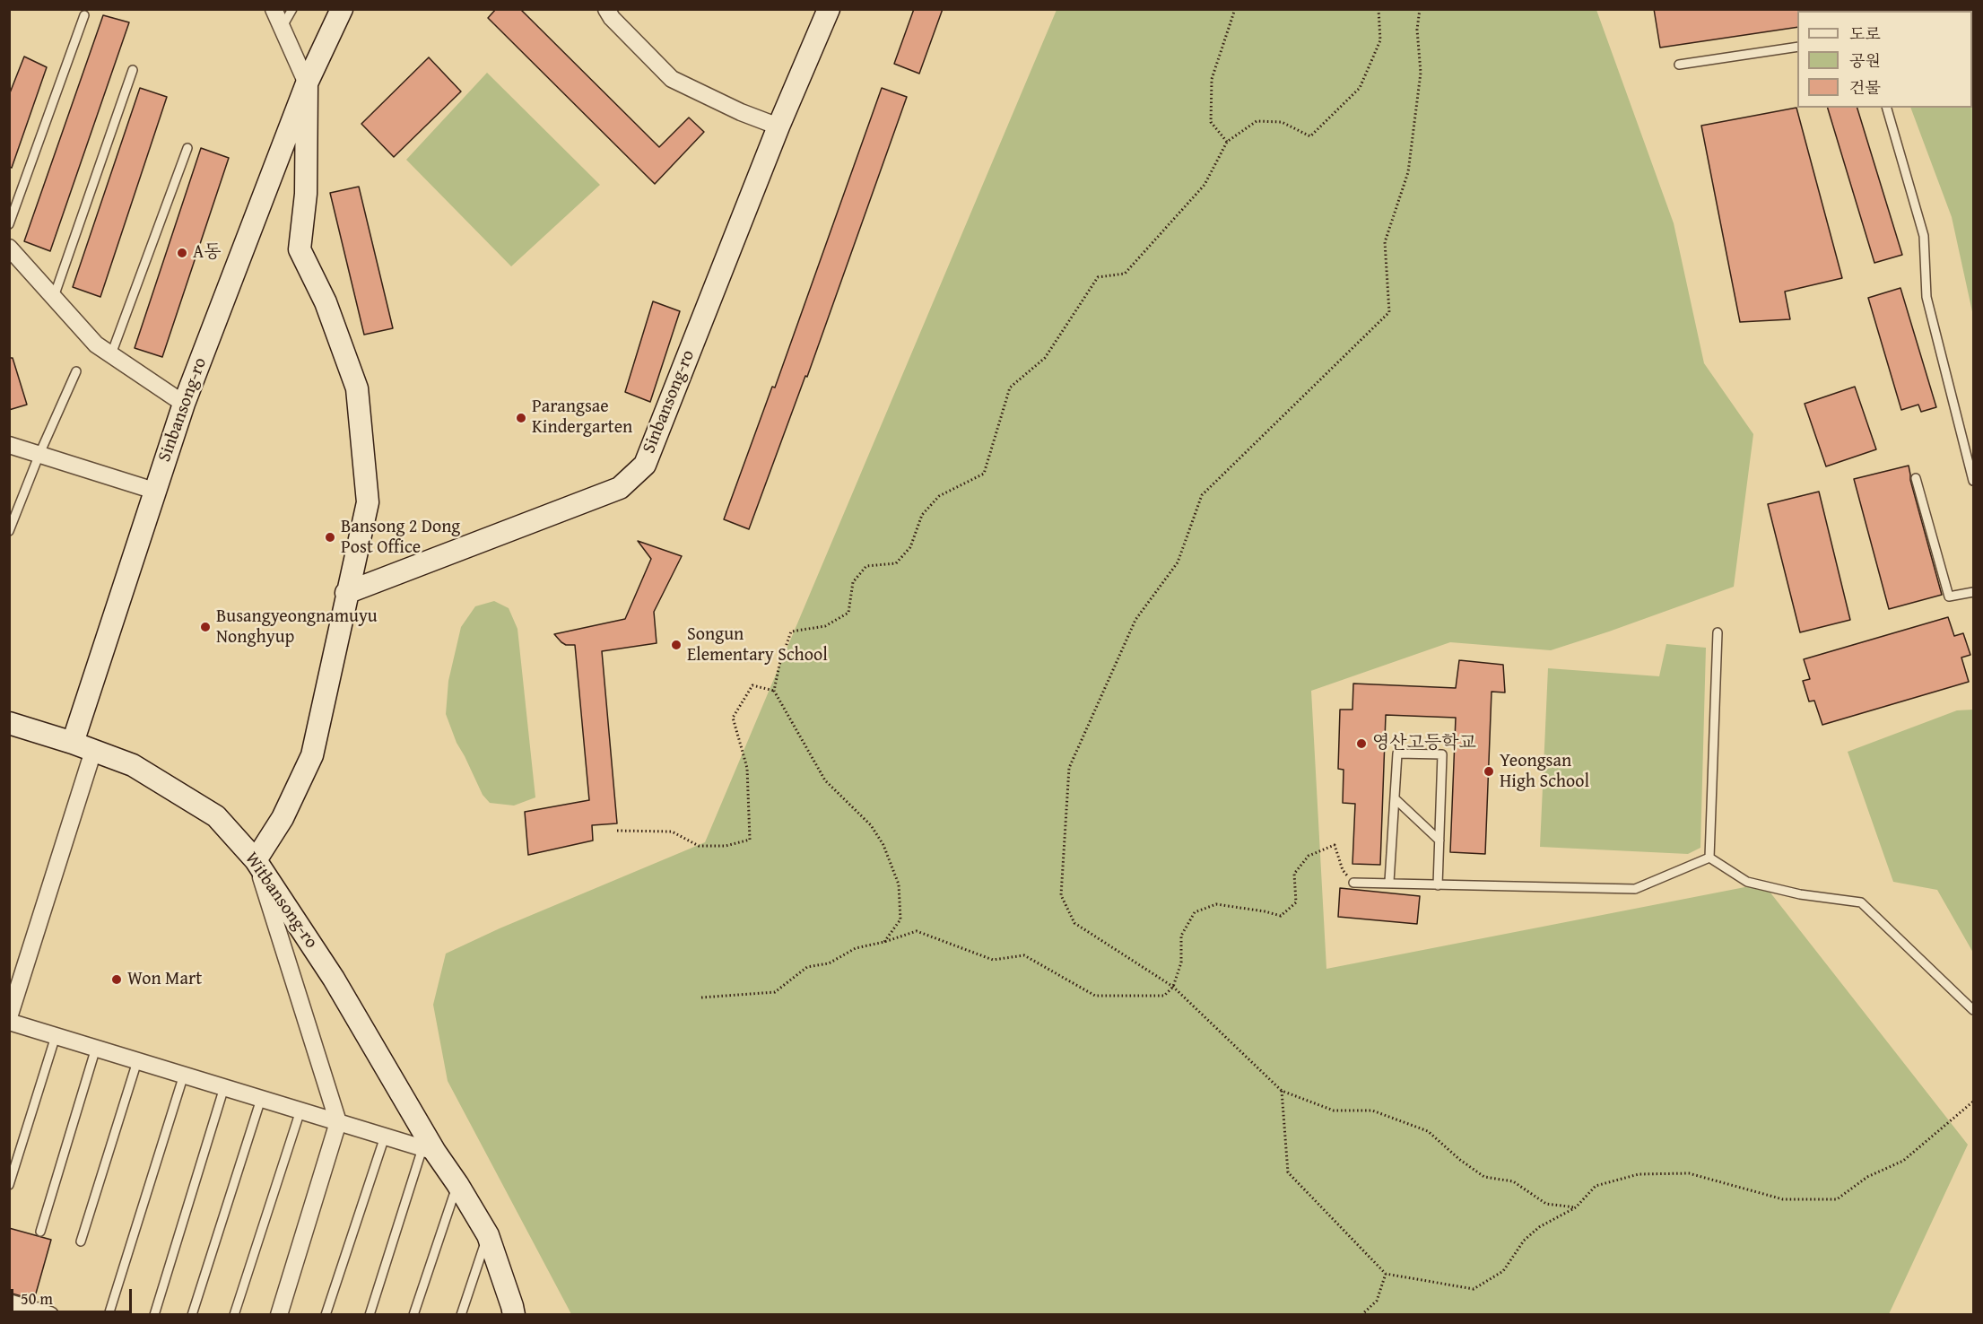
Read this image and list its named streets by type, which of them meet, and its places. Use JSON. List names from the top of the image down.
{
  "streets": {
    "main road": ["Sinbansong-ro", "Witbansong-ro"]
  },
  "crossings": [
    ["Sinbansong-ro", "Witbansong-ro"]
  ],
  "places": [
    "A동",
    "Parangsae Kindergarten",
    "Bansong 2 Dong Post Office",
    "Busangyeongnamuyu Nonghyup",
    "Songun Elementary School",
    "영산고등학교",
    "Yeongsan High School",
    "Won Mart"
  ],
  "legend": ["도로", "공원", "건물"],
  "scale_bar": "50 m"
}
